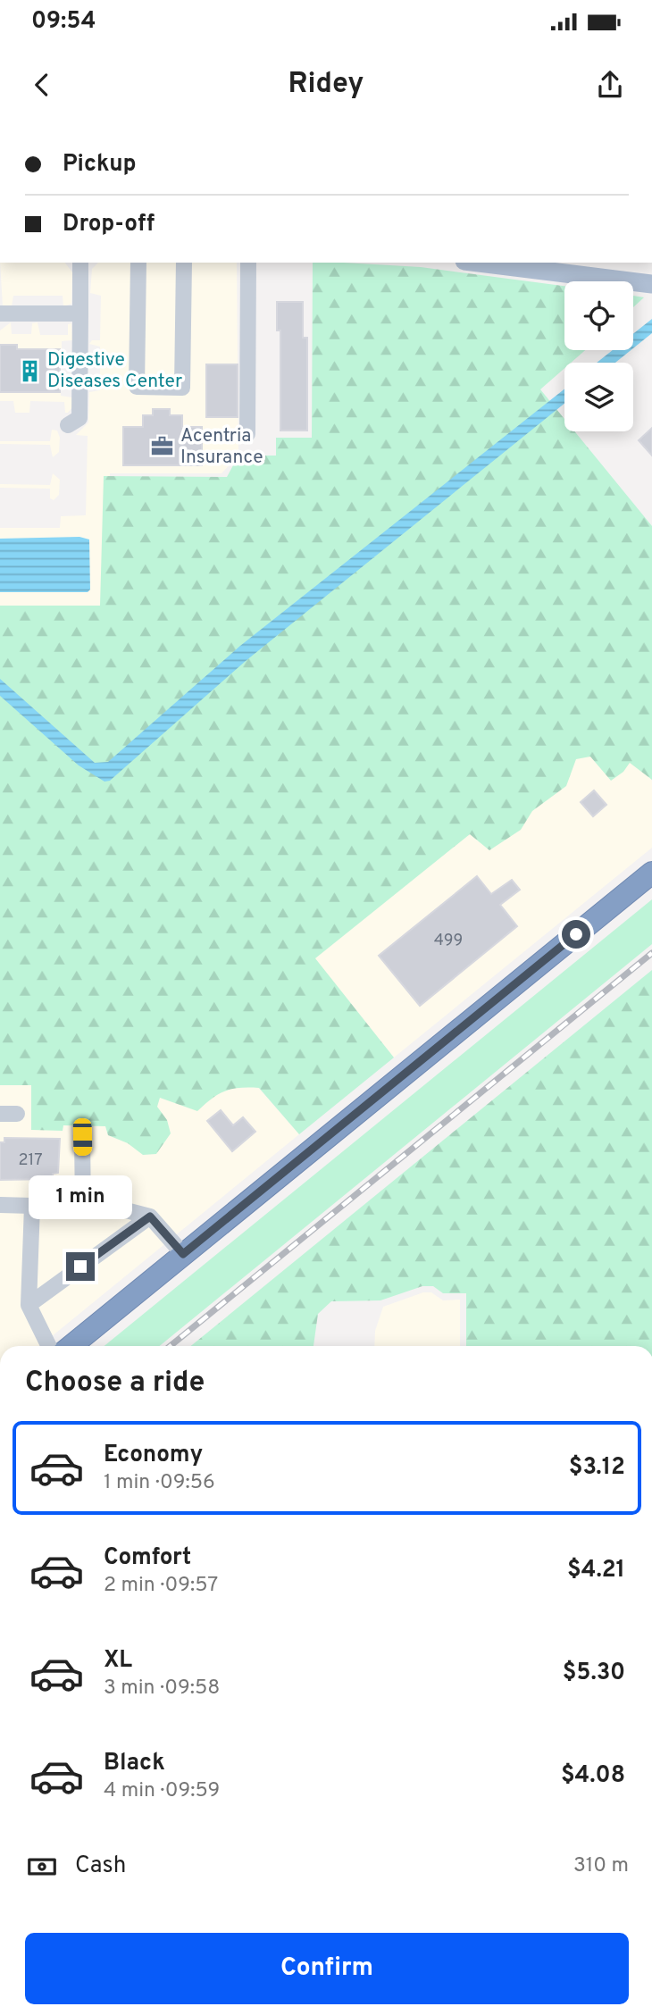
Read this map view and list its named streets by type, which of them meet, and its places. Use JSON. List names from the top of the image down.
{
  "places": {
    "building": ["Digestive Diseases Center"],
    "office": ["Acentria Insurance"]
  },
  "house_numbers": ["499", "217"],
  "page": {
    "status": "09:54",
    "header": "Ridey",
    "banner": ["Pickup", "Drop-off"],
    "bubble": "1 min",
    "heading": "Choose a ride",
    "list": [
      {
        "name": "Economy",
        "note": "1 min · 09:56",
        "value": "$3.12"
      },
      {
        "name": "Comfort",
        "note": "2 min · 09:57",
        "value": "$4.21"
      },
      {
        "name": "XL",
        "note": "3 min · 09:58",
        "value": "$5.30"
      },
      {
        "name": "Black",
        "note": "4 min · 09:59",
        "value": "$4.08"
      }
    ],
    "pay": ["Cash", "310 m"],
    "buttons": "Confirm"
  }
}
